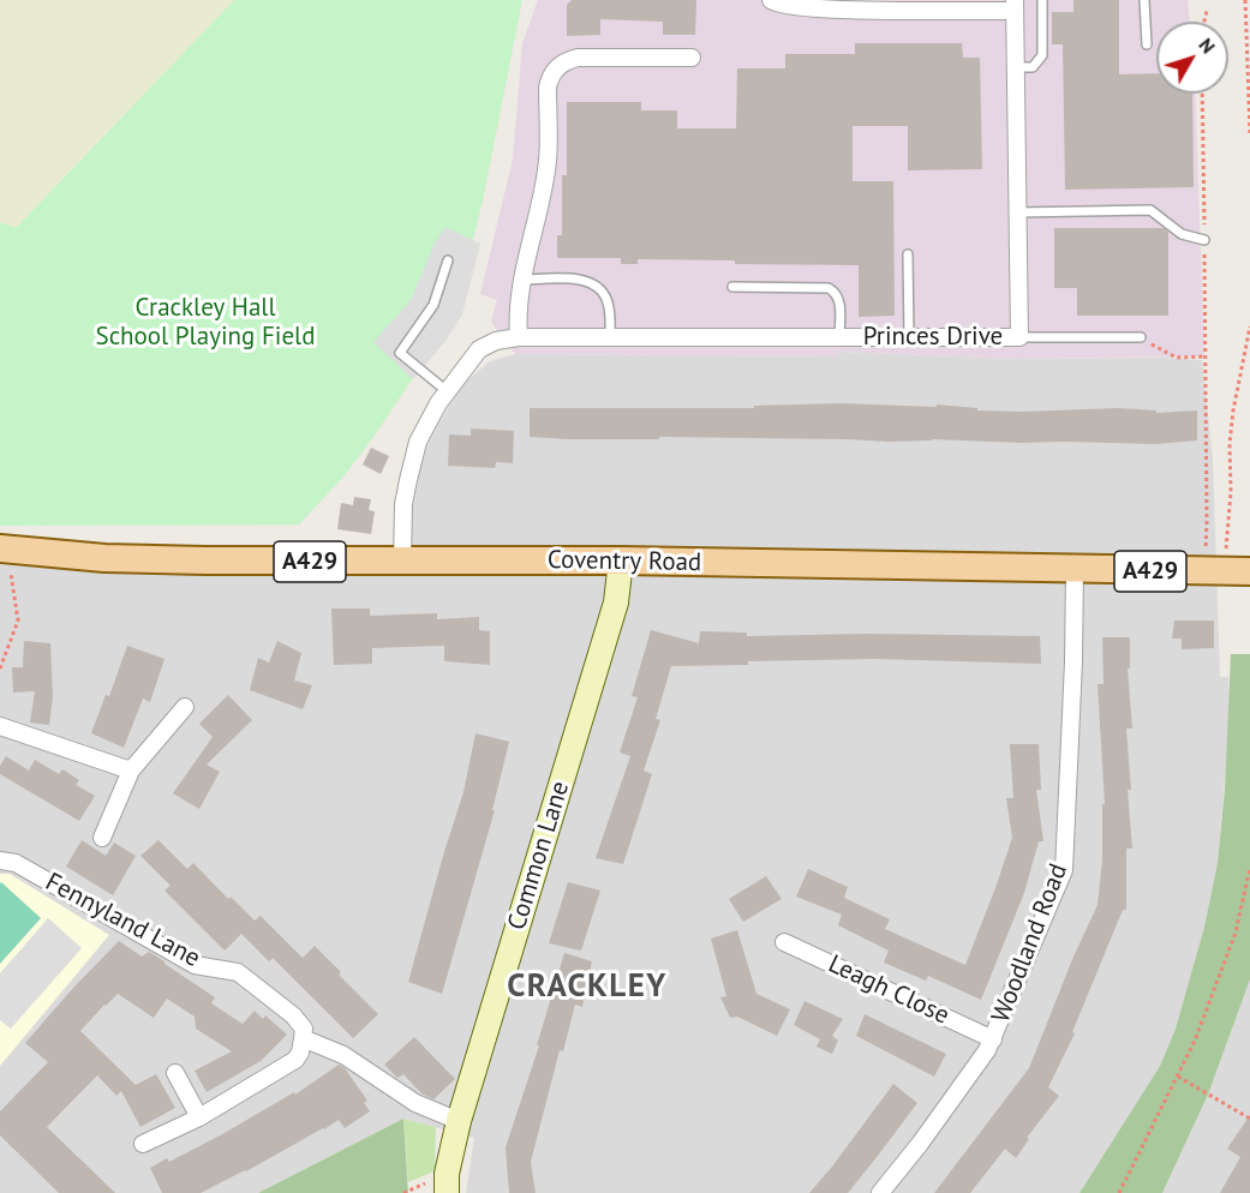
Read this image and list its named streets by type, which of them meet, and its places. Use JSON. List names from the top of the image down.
{
  "streets": {
    "main road": ["A429", "Coventry Road"],
    "street": [
      "Princes Drive",
      "Common Lane",
      "Fennyland Lane",
      "Woodland Road",
      "Leagh Close"
    ]
  },
  "crossings": [
    ["Princes Drive", "Coventry Road"],
    ["Coventry Road", "Common Lane"],
    ["Coventry Road", "Woodland Road"],
    ["Woodland Road", "Leagh Close"]
  ],
  "districts": ["CRACKLEY"],
  "parks": ["Crackley Hall School Playing Field"],
  "north": "top right"
}
